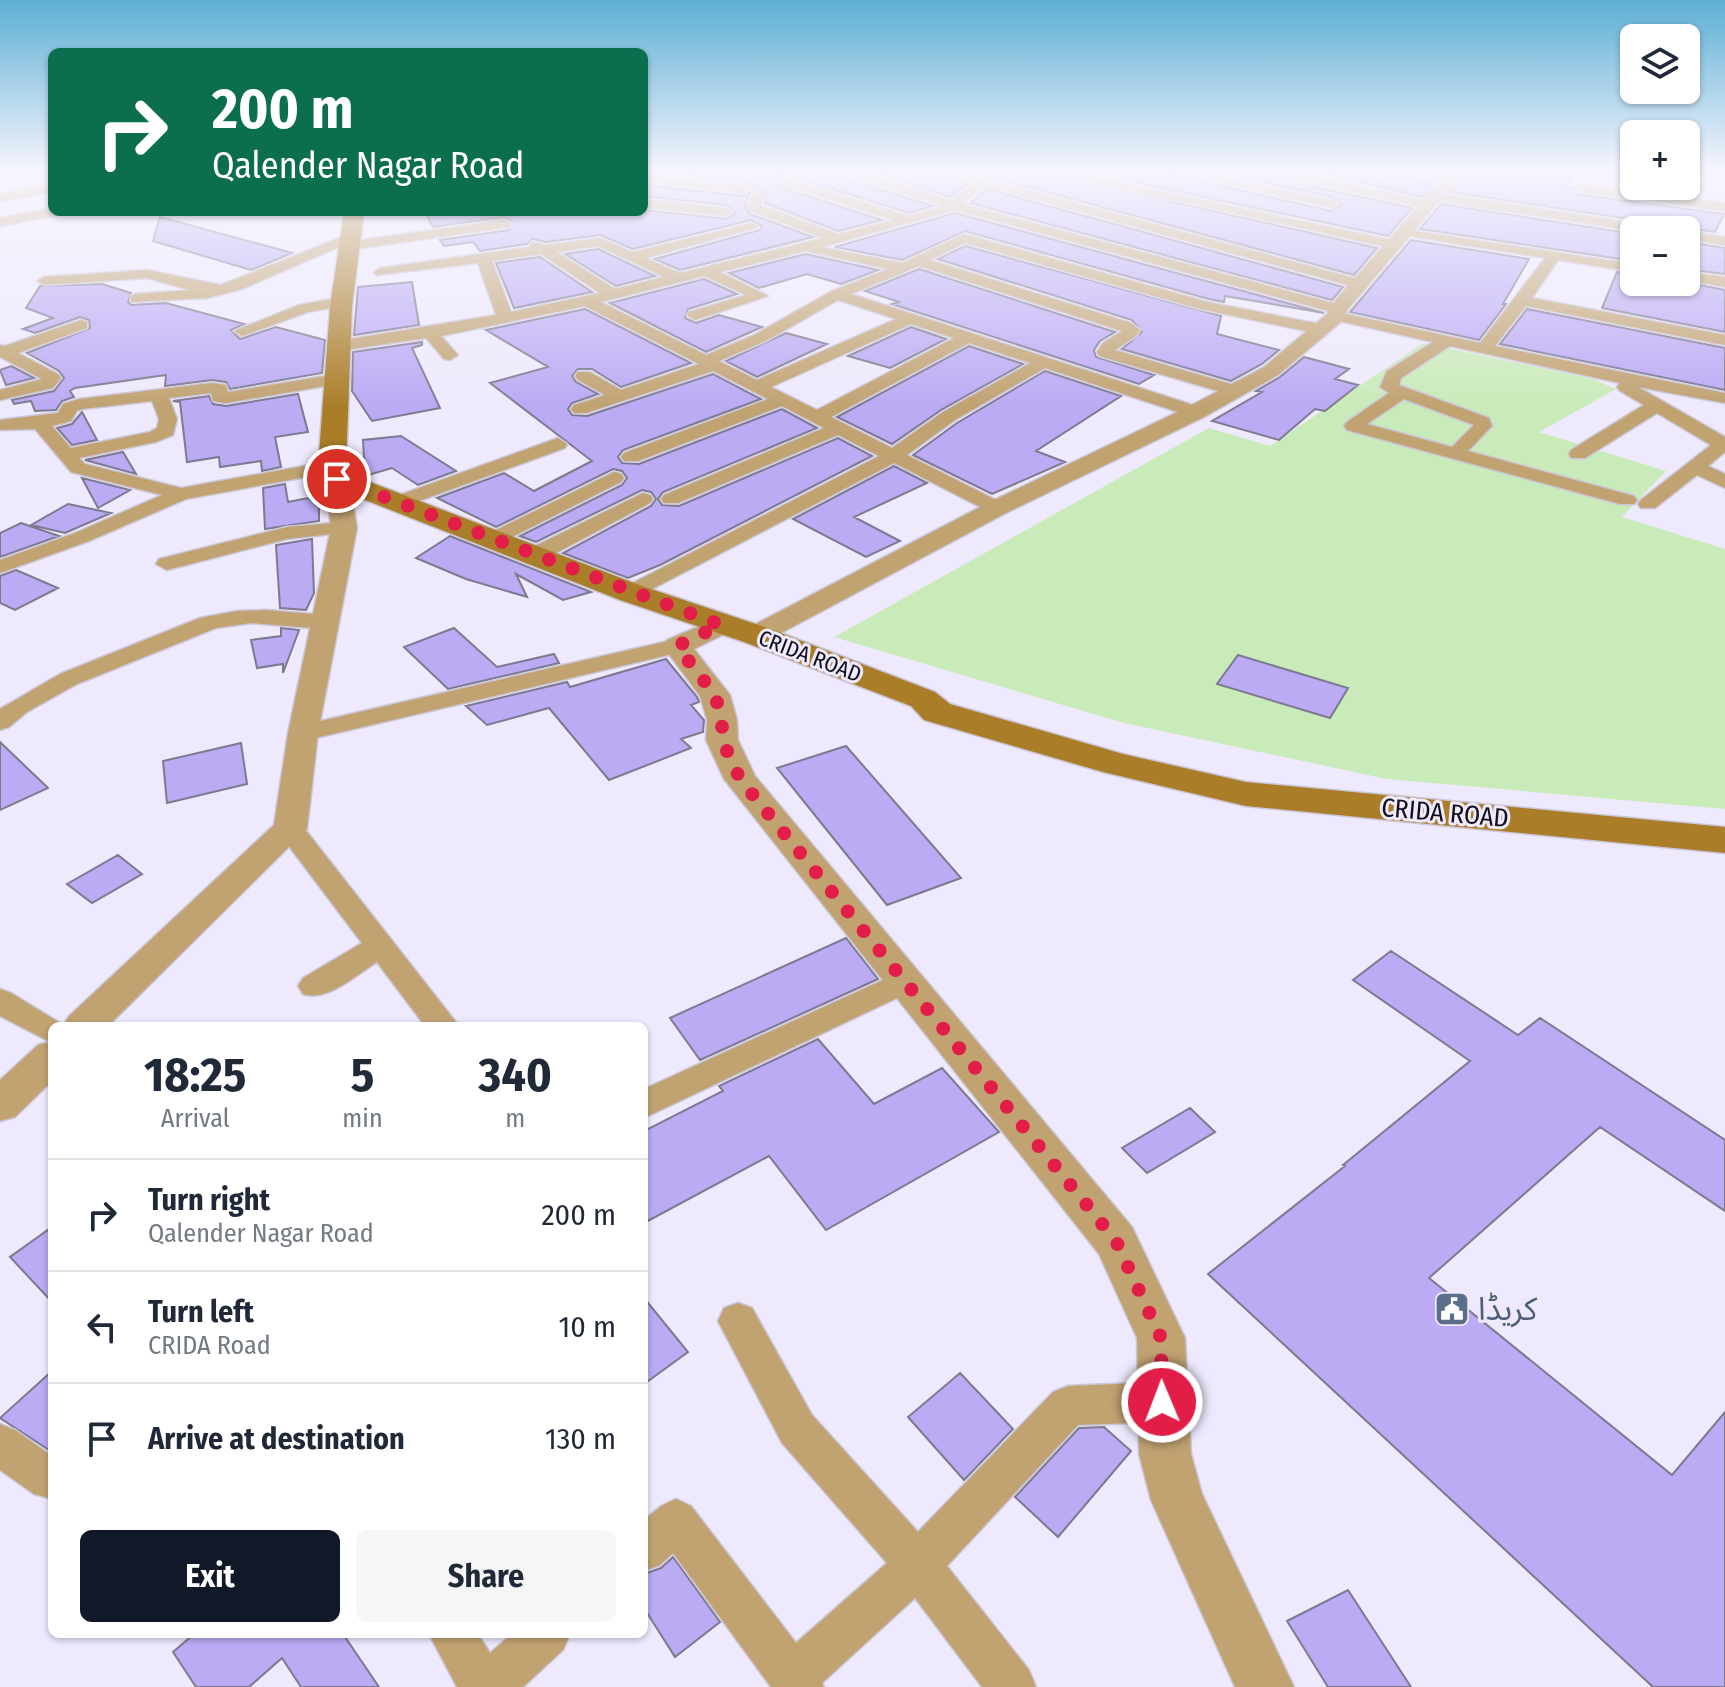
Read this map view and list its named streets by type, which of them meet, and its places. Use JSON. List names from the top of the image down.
{
  "streets": {
    "main road": ["CRIDA ROAD"]
  },
  "places": {
    "public building": ["کریڈا"]
  },
  "page": {
    "map_buttons": ["+", "−"],
    "turn": ["200 m", "Qalender Nagar Road"],
    "eta": [
      "18:25",
      "Arrival",
      "5",
      "min",
      "340",
      "m"
    ],
    "list": [
      {
        "name": "Turn right",
        "note": "Qalender Nagar Road",
        "value": "200 m"
      },
      {
        "name": "Turn left",
        "note": "CRIDA Road",
        "value": "10 m"
      },
      {
        "name": "Arrive at destination",
        "value": "130 m"
      }
    ],
    "buttons": ["Exit", "Share"]
  }
}
